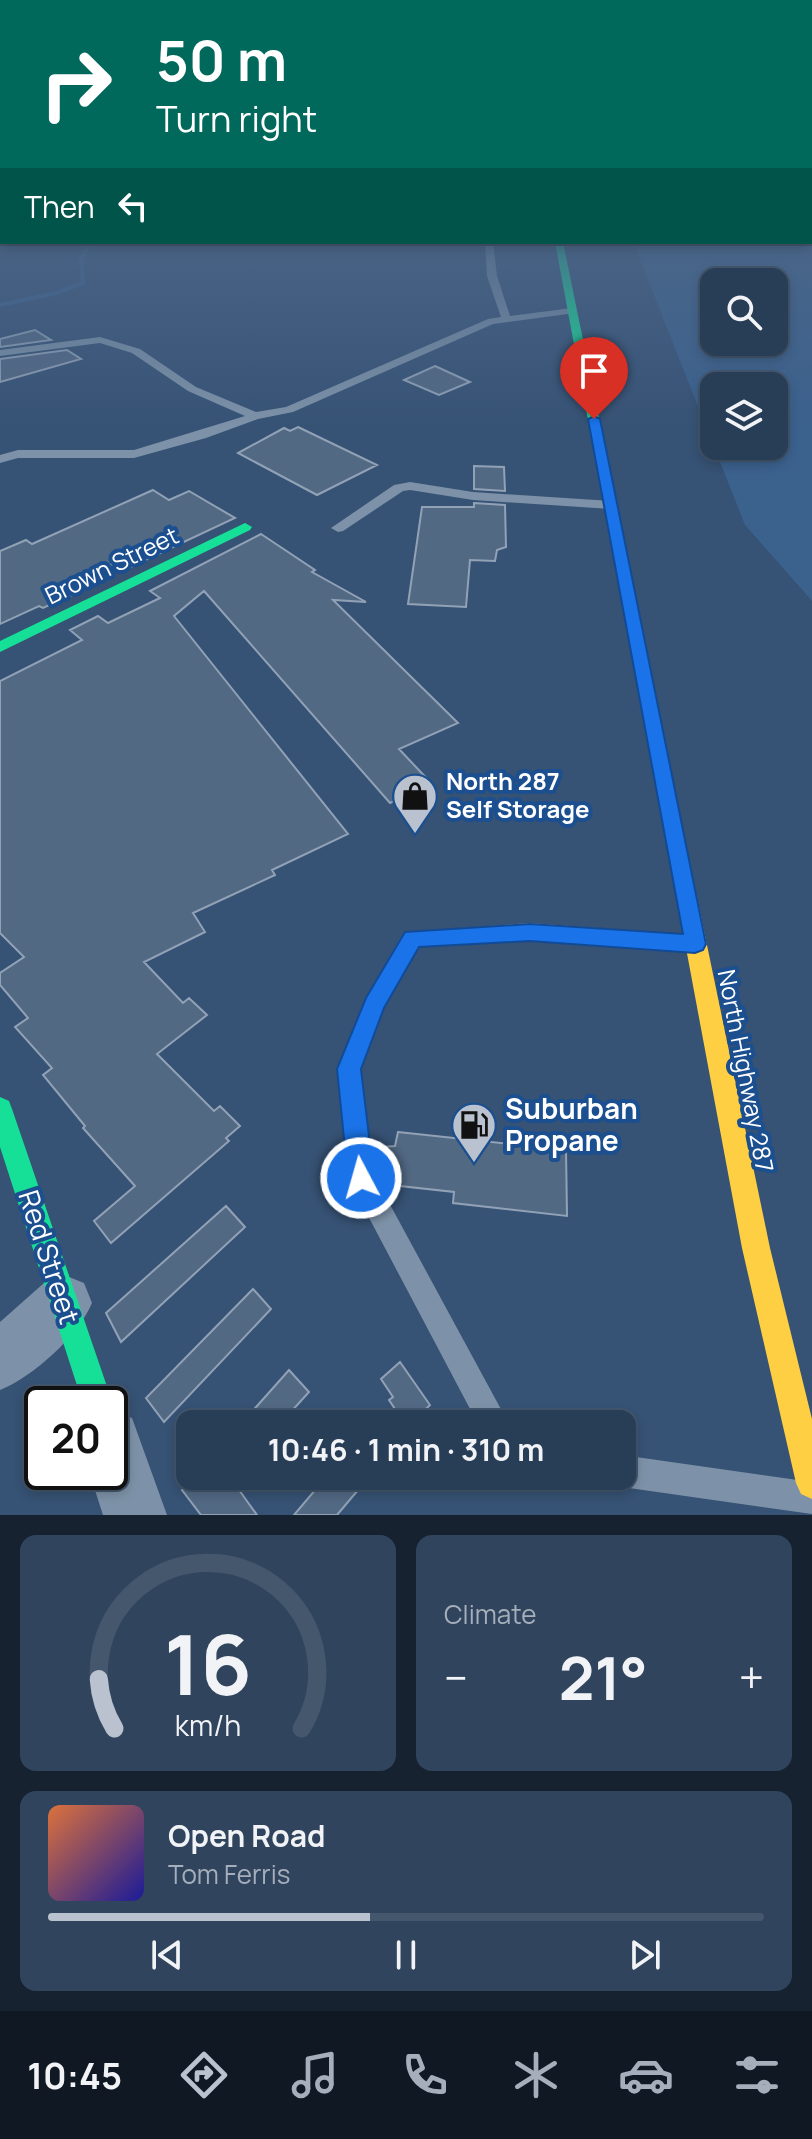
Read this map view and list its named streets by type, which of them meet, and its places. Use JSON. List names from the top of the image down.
{
  "streets": {
    "main road": ["Brown Street", "North Highway 287", "Red Street"]
  },
  "places": {
    "shop": ["North 287 Self Storage"],
    "fuel station": ["Suburban Propane"]
  },
  "page": {
    "turn": ["50 m", "Turn right"],
    "then": "Then",
    "limit": "20",
    "trip": "10:46 · 1 min · 310 m",
    "tile": "Climate",
    "heat": ["−", "21°", "+"],
    "song": ["Open Road", "Tom Ferris"],
    "tabs": "10:45",
    "gauge": ["16", "km/h"]
  }
}
